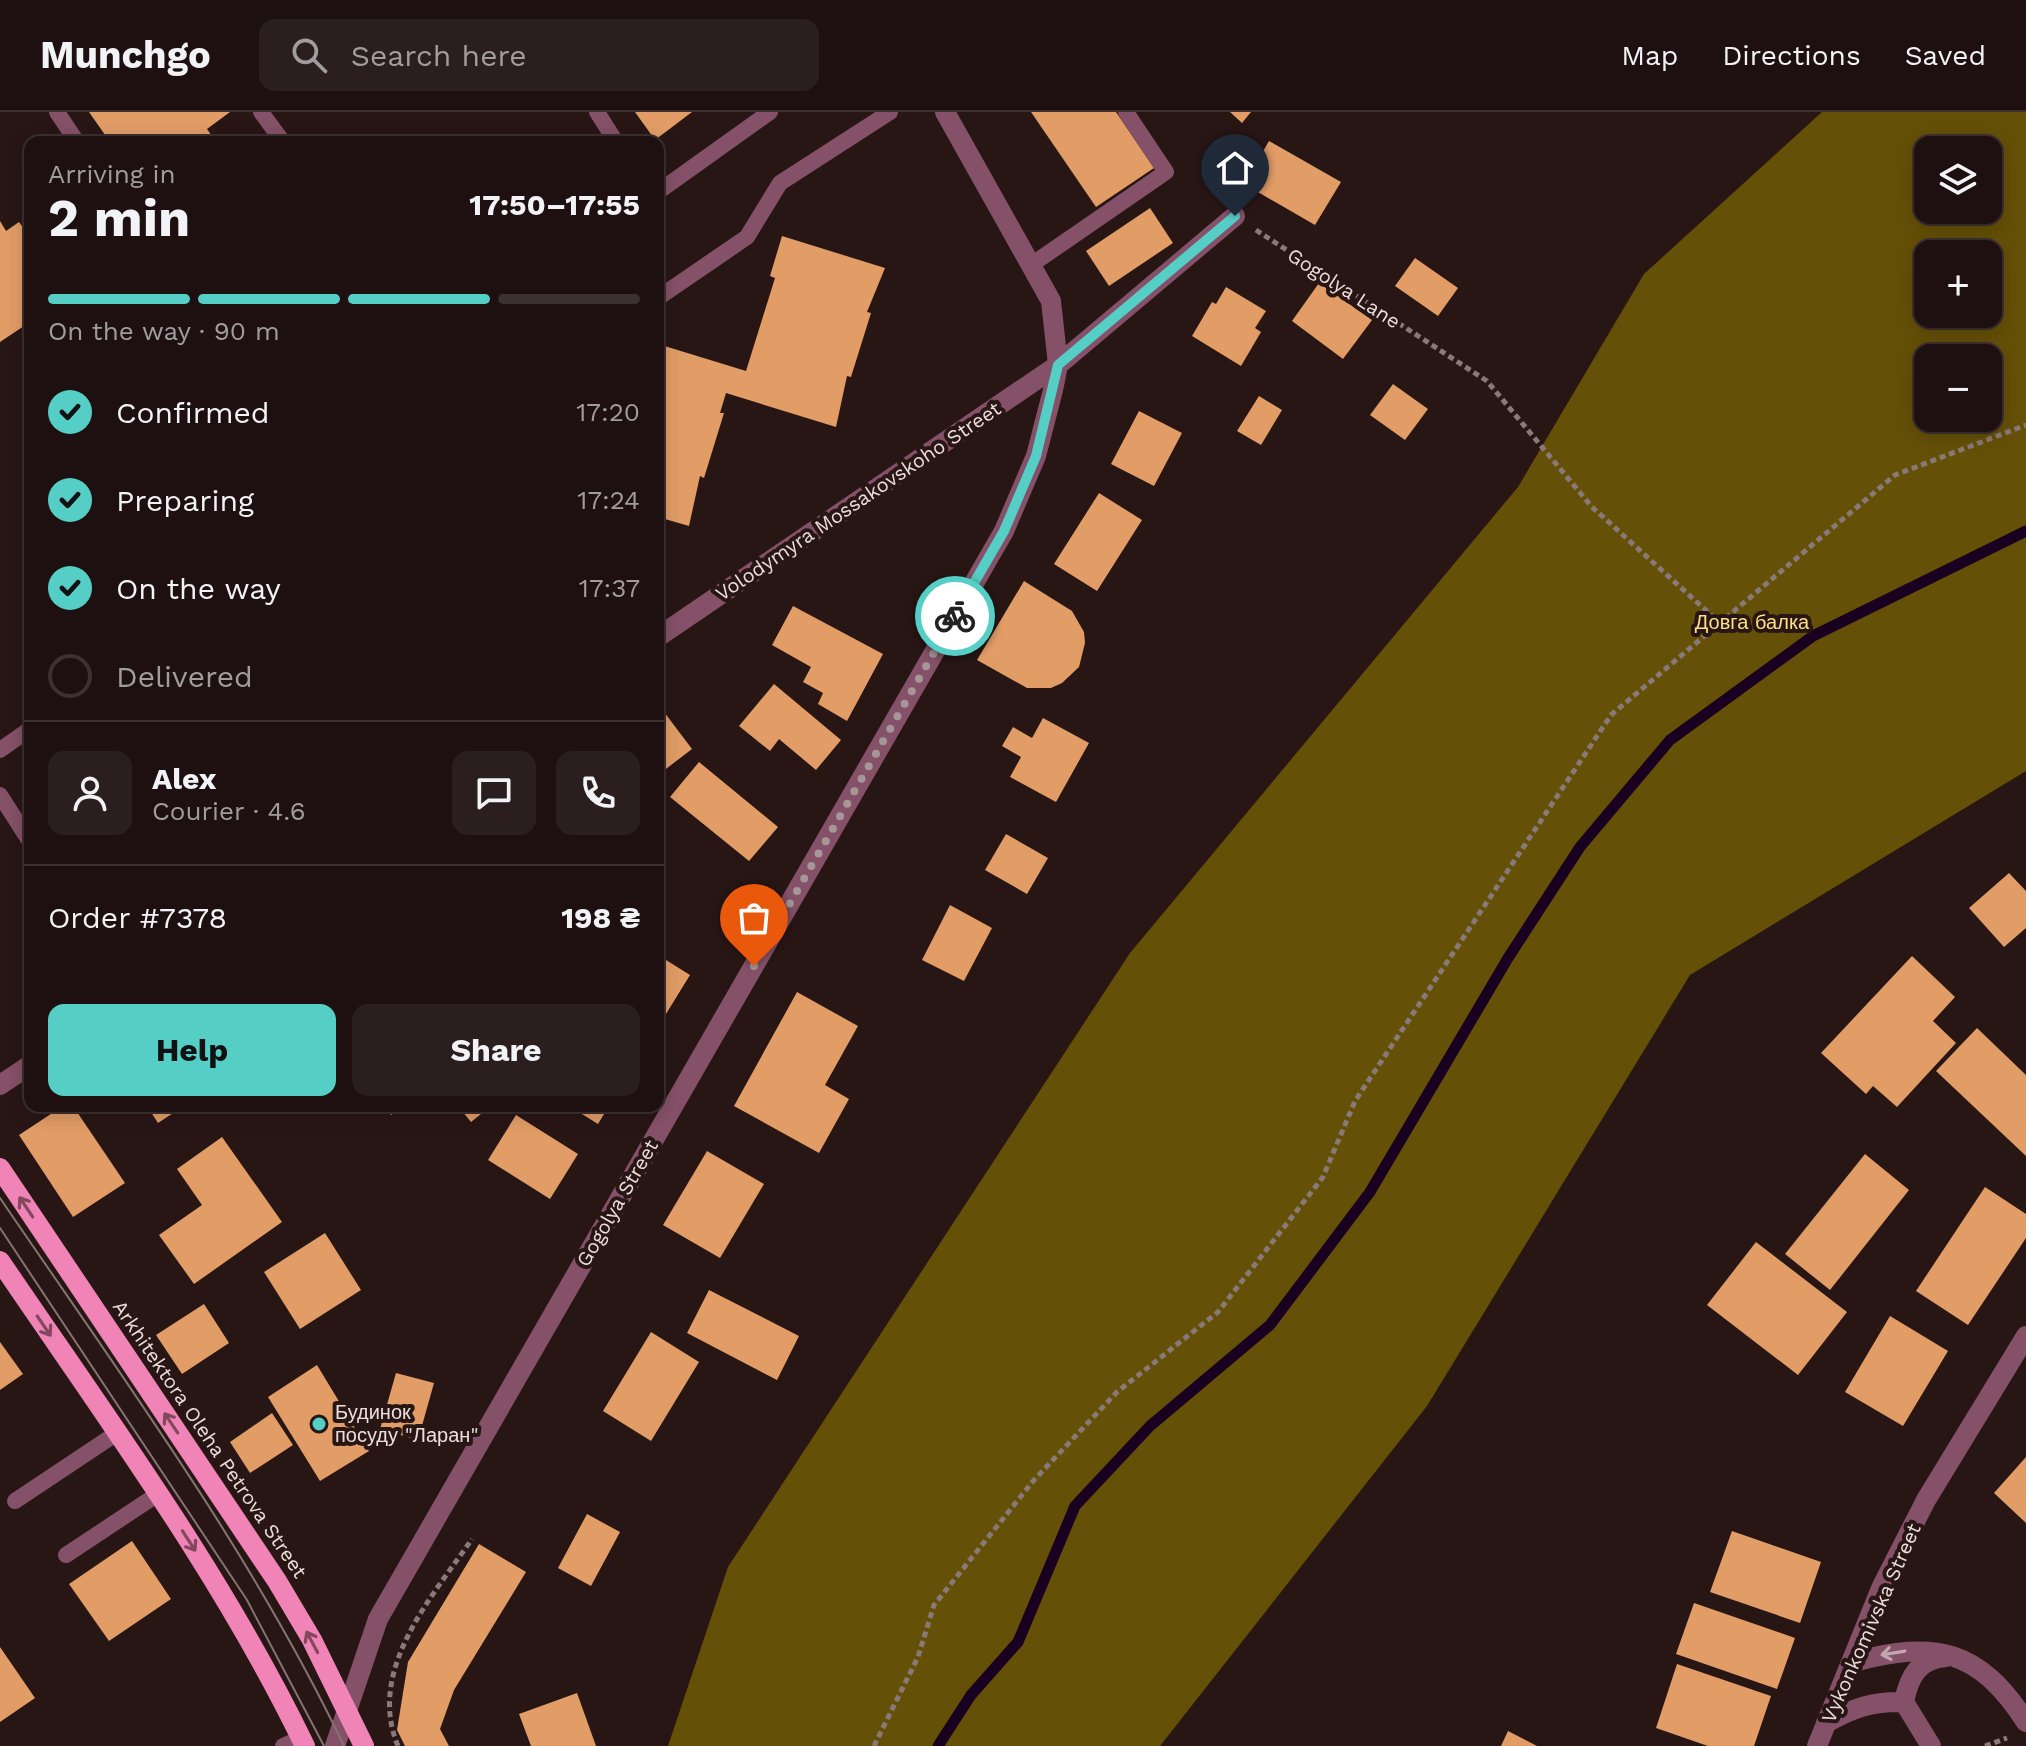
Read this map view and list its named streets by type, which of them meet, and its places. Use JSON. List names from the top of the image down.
{
  "streets": {
    "main road": ["Arkhitektora Oleha Petrova Street"],
    "street": ["Volodymyra Mossakovskoho Street", "Gogolya Street", "Vykonkomivska Street"],
    "path": ["Gogolya Lane"]
  },
  "crossings": [
    ["Volodymyra Mossakovskoho Street", "Gogolya Street"],
    ["Gogolya Street", "Arkhitektora Oleha Petrova Street"]
  ],
  "parks": ["Довга балка"],
  "places": ["Будинок посуду \"Ларан\""],
  "page": {
    "header": "Munchgo",
    "search": "Search here",
    "nav": ["Map", "Directions", "Saved"],
    "map_buttons": ["+", "−"],
    "heading": ["2 min", "Arriving in", "17:50–17:55"],
    "panel": [
      "Alex",
      "Courier · 4.6",
      "Order #7378",
      "198 ₴"
    ],
    "bar": "On the way · 90 m",
    "list": [
      ["Confirmed", "17:20"],
      ["Preparing", "17:24"],
      ["On the way", "17:37"],
      "Delivered"
    ],
    "buttons": ["Help", "Share"]
  }
}
